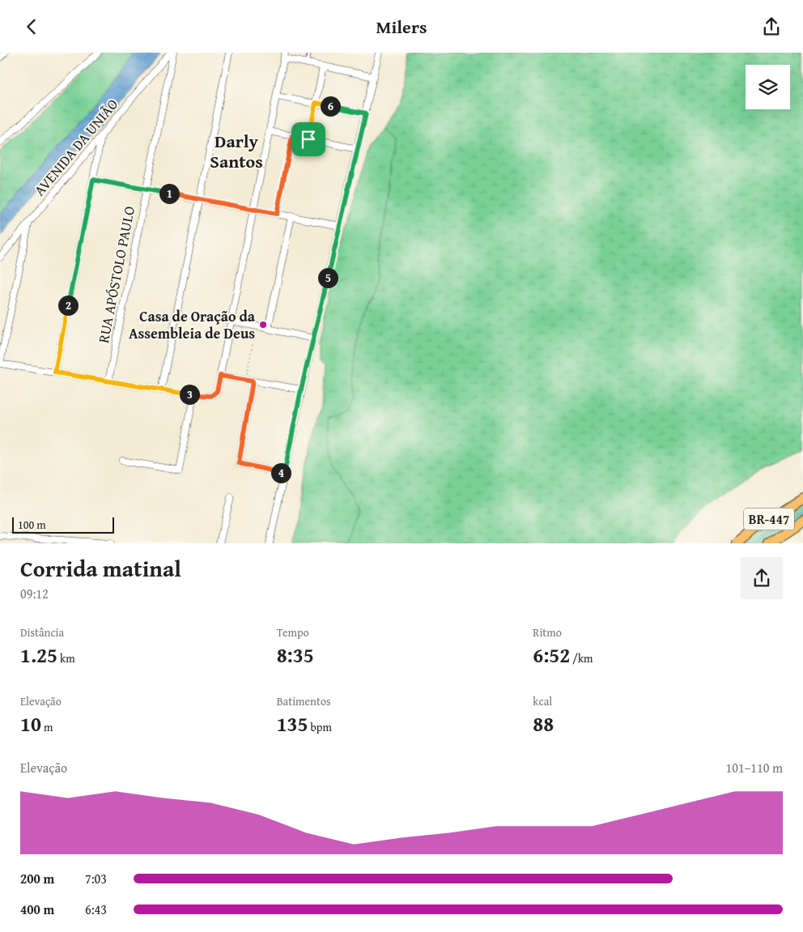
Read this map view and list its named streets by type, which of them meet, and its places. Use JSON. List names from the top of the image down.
{
  "streets": {
    "main road": ["BR-447"],
    "street": ["AVENIDA DA UNIÃO", "RUA APÓSTOLO PAULO"]
  },
  "crossings": [
    ["AVENIDA DA UNIÃO", "RUA APÓSTOLO PAULO"]
  ],
  "districts": ["Darly Santos"],
  "places": ["Casa de Oração da Assembleia de Deus"],
  "scale_bar": "100 m",
  "page": {
    "header": "Milers",
    "pins": [
      "6",
      "1",
      "5",
      "2",
      "3",
      "4"
    ],
    "scale": "100 m",
    "heading": ["Corrida matinal", "09:12"],
    "stats": [
      ["Distância", "1.25 km"],
      ["Tempo", "8:35"],
      ["Ritmo", "6:52 /km"],
      ["Elevação", "10 m"],
      ["Batimentos", "135 bpm"],
      ["kcal", "88"]
    ],
    "chart": ["Elevação", "101–110 m"],
    "list": [
      {
        "name": "200 m",
        "note": "7:03"
      },
      {
        "name": "400 m",
        "note": "6:43"
      }
    ]
  }
}
